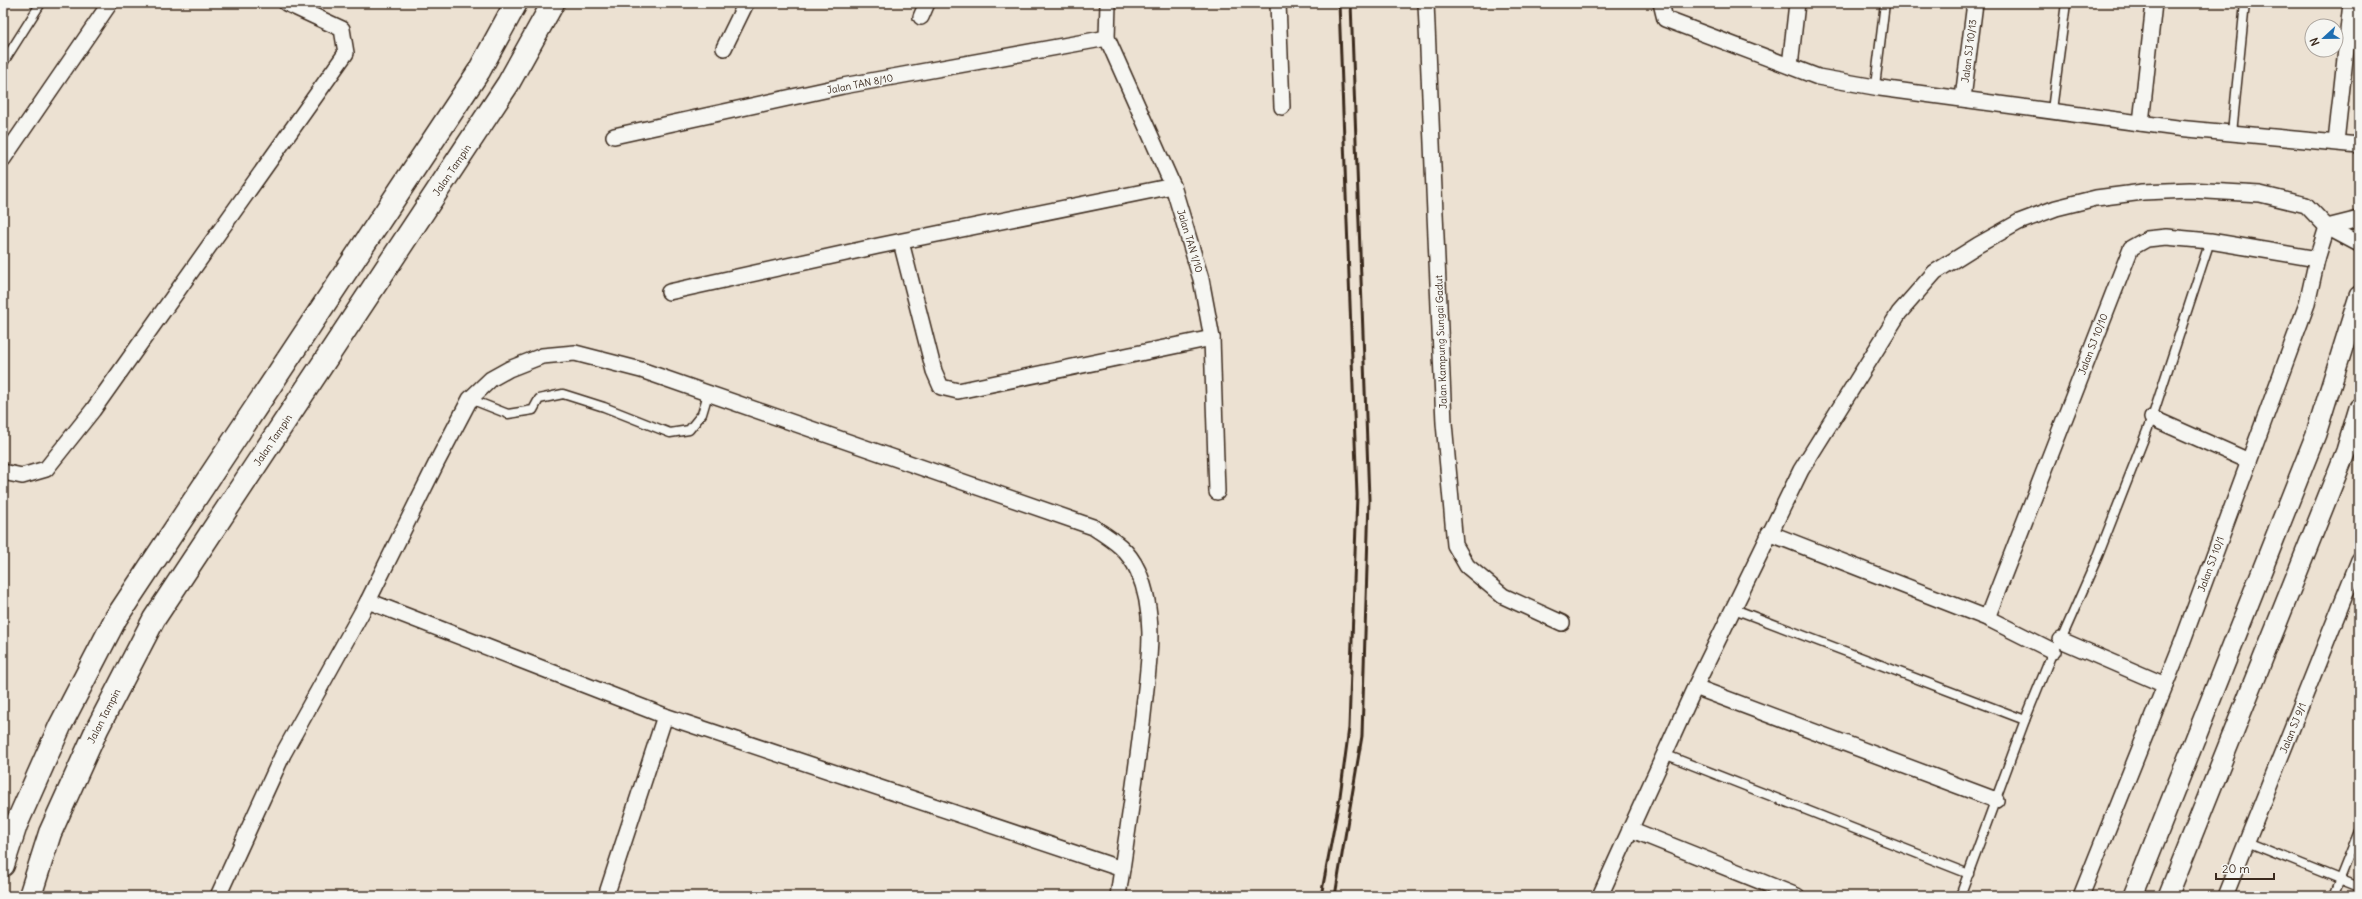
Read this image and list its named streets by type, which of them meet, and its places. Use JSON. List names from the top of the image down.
{
  "streets": {
    "highway": ["Jalan Tampin"],
    "street": [
      "Jalan SJ 10/13",
      "Jalan TAN 8/10",
      "Jalan TAN 1/10",
      "Jalan Kampung Sungai Gadut",
      "Jalan SJ 10/10",
      "Jalan SJ 10/1",
      "Jalan SJ 9/1"
    ]
  },
  "crossings": [
    ["Jalan TAN 8/10", "Jalan TAN 1/10"],
    ["Jalan SJ 10/10", "Jalan SJ 10/1"]
  ],
  "scale_bar": "20 m",
  "north": "left"
}
